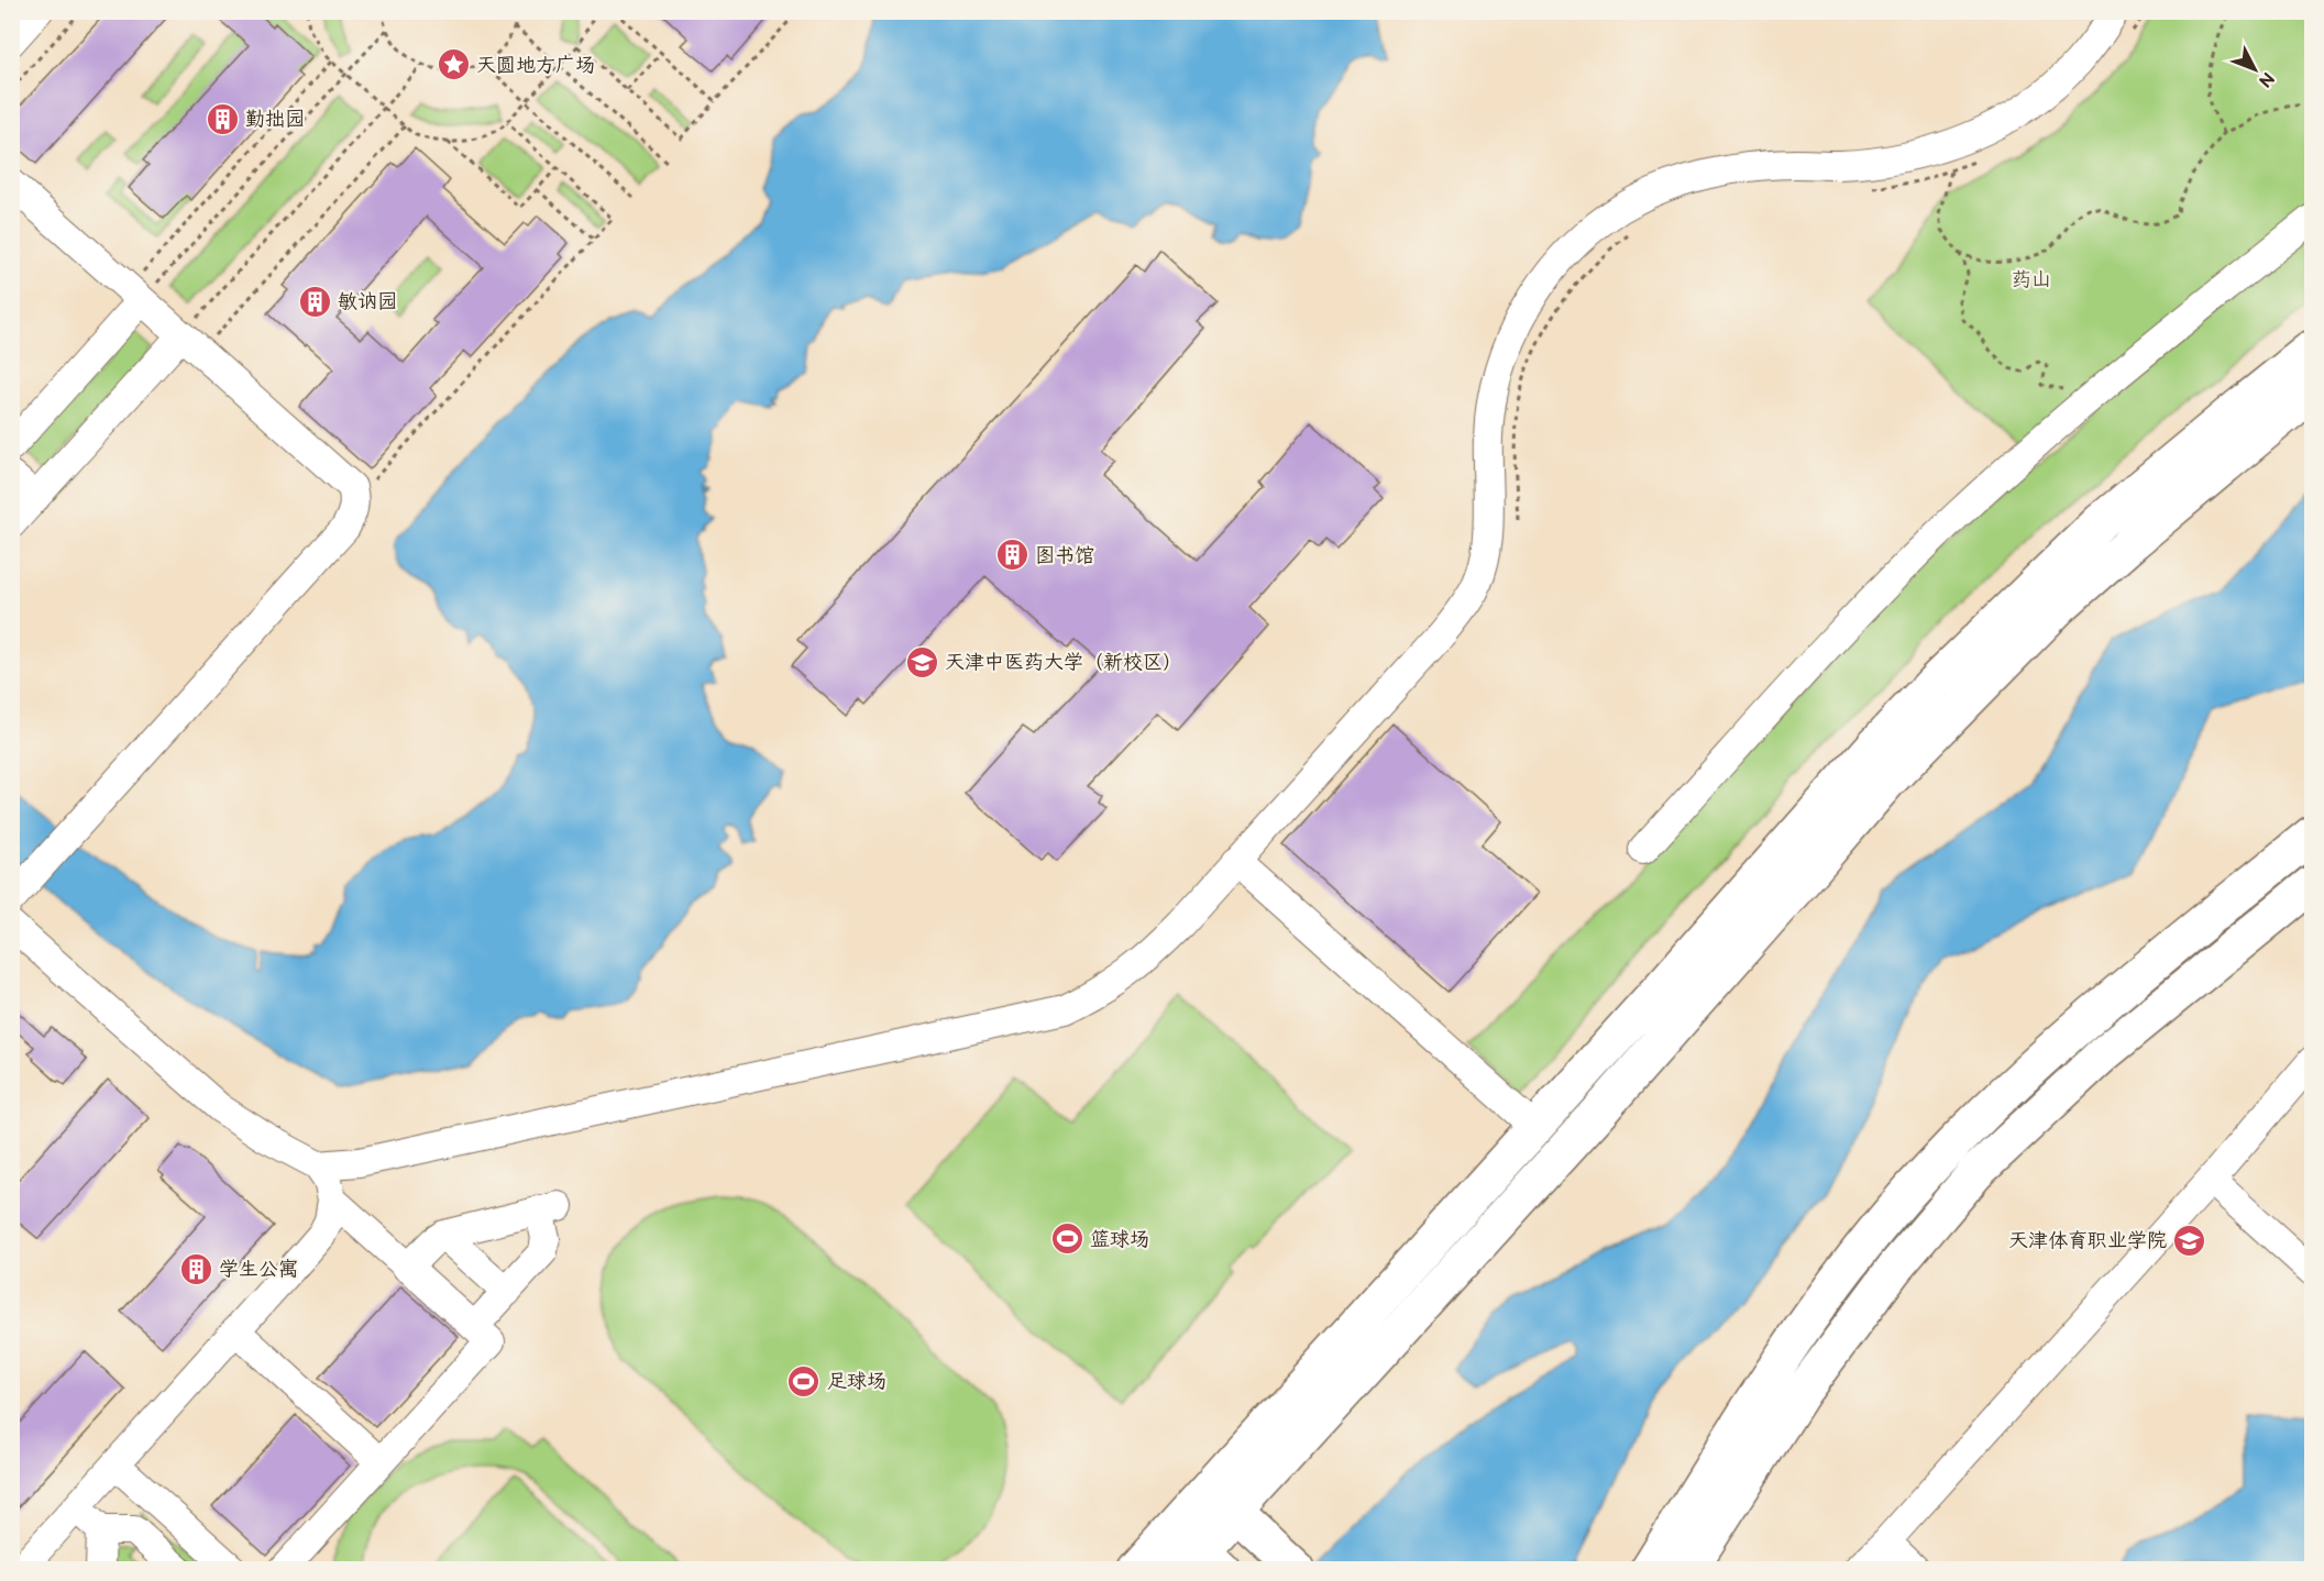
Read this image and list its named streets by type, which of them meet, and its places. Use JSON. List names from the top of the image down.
{
  "parks": ["药山"],
  "places": {
    "place": ["天圆地方广场"],
    "building": [
      "勤拙园",
      "敏讷园",
      "图书馆",
      "学生公寓"
    ],
    "school or university": ["天津中医药大学（新校区）", "天津体育职业学院"],
    "sports": ["篮球场", "足球场"]
  },
  "north": "bottom right"
}
